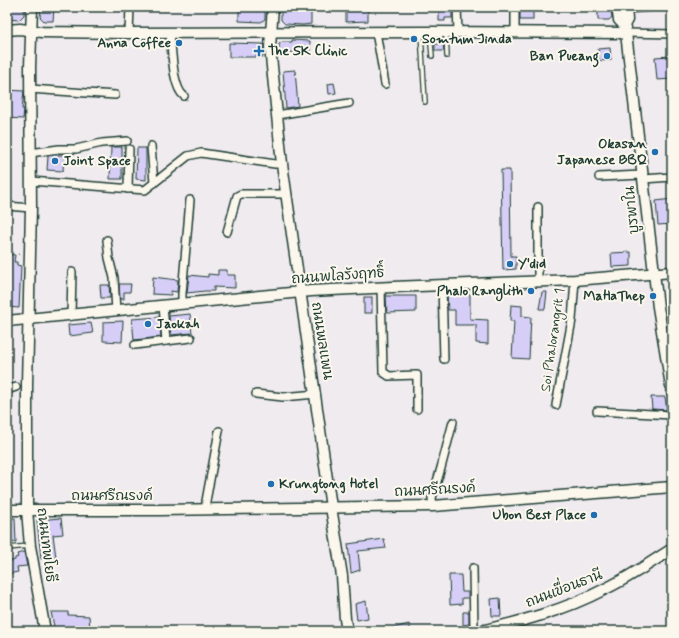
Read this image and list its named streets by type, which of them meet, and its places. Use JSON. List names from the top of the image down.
{
  "streets": {
    "street": [
      "บูรพาใน",
      "ถนนพโลรังฤทธิ์",
      "Soi Phalorangrit 1",
      "ถนนพลแพน",
      "ถนนศรีณรงค์",
      "ถนนเทพโยธี",
      "ถนนเขื่อนธานี"
    ]
  },
  "crossings": [
    ["บูรพาใน", "ถนนพโลรังฤทธิ์"],
    ["ถนนพโลรังฤทธิ์", "Soi Phalorangrit 1"],
    ["ถนนพโลรังฤทธิ์", "ถนนพลแพน"],
    ["ถนนพโลรังฤทธิ์", "ถนนเทพโยธี"],
    ["ถนนพลแพน", "ถนนศรีณรงค์"],
    ["ถนนศรีณรงค์", "ถนนเทพโยธี"]
  ],
  "places": {
    "other": [
      "Somtum Jinda",
      "Anna Coffee",
      "Ban Pueang",
      "Okasan Japanese BBQ",
      "Joint Space",
      "Y'did",
      "Phalo Ranglith",
      "MaHaThep",
      "Jaokah",
      "Krungtong Hotel",
      "Ubon Best Place"
    ],
    "health": ["The SK Clinic"]
  }
}
